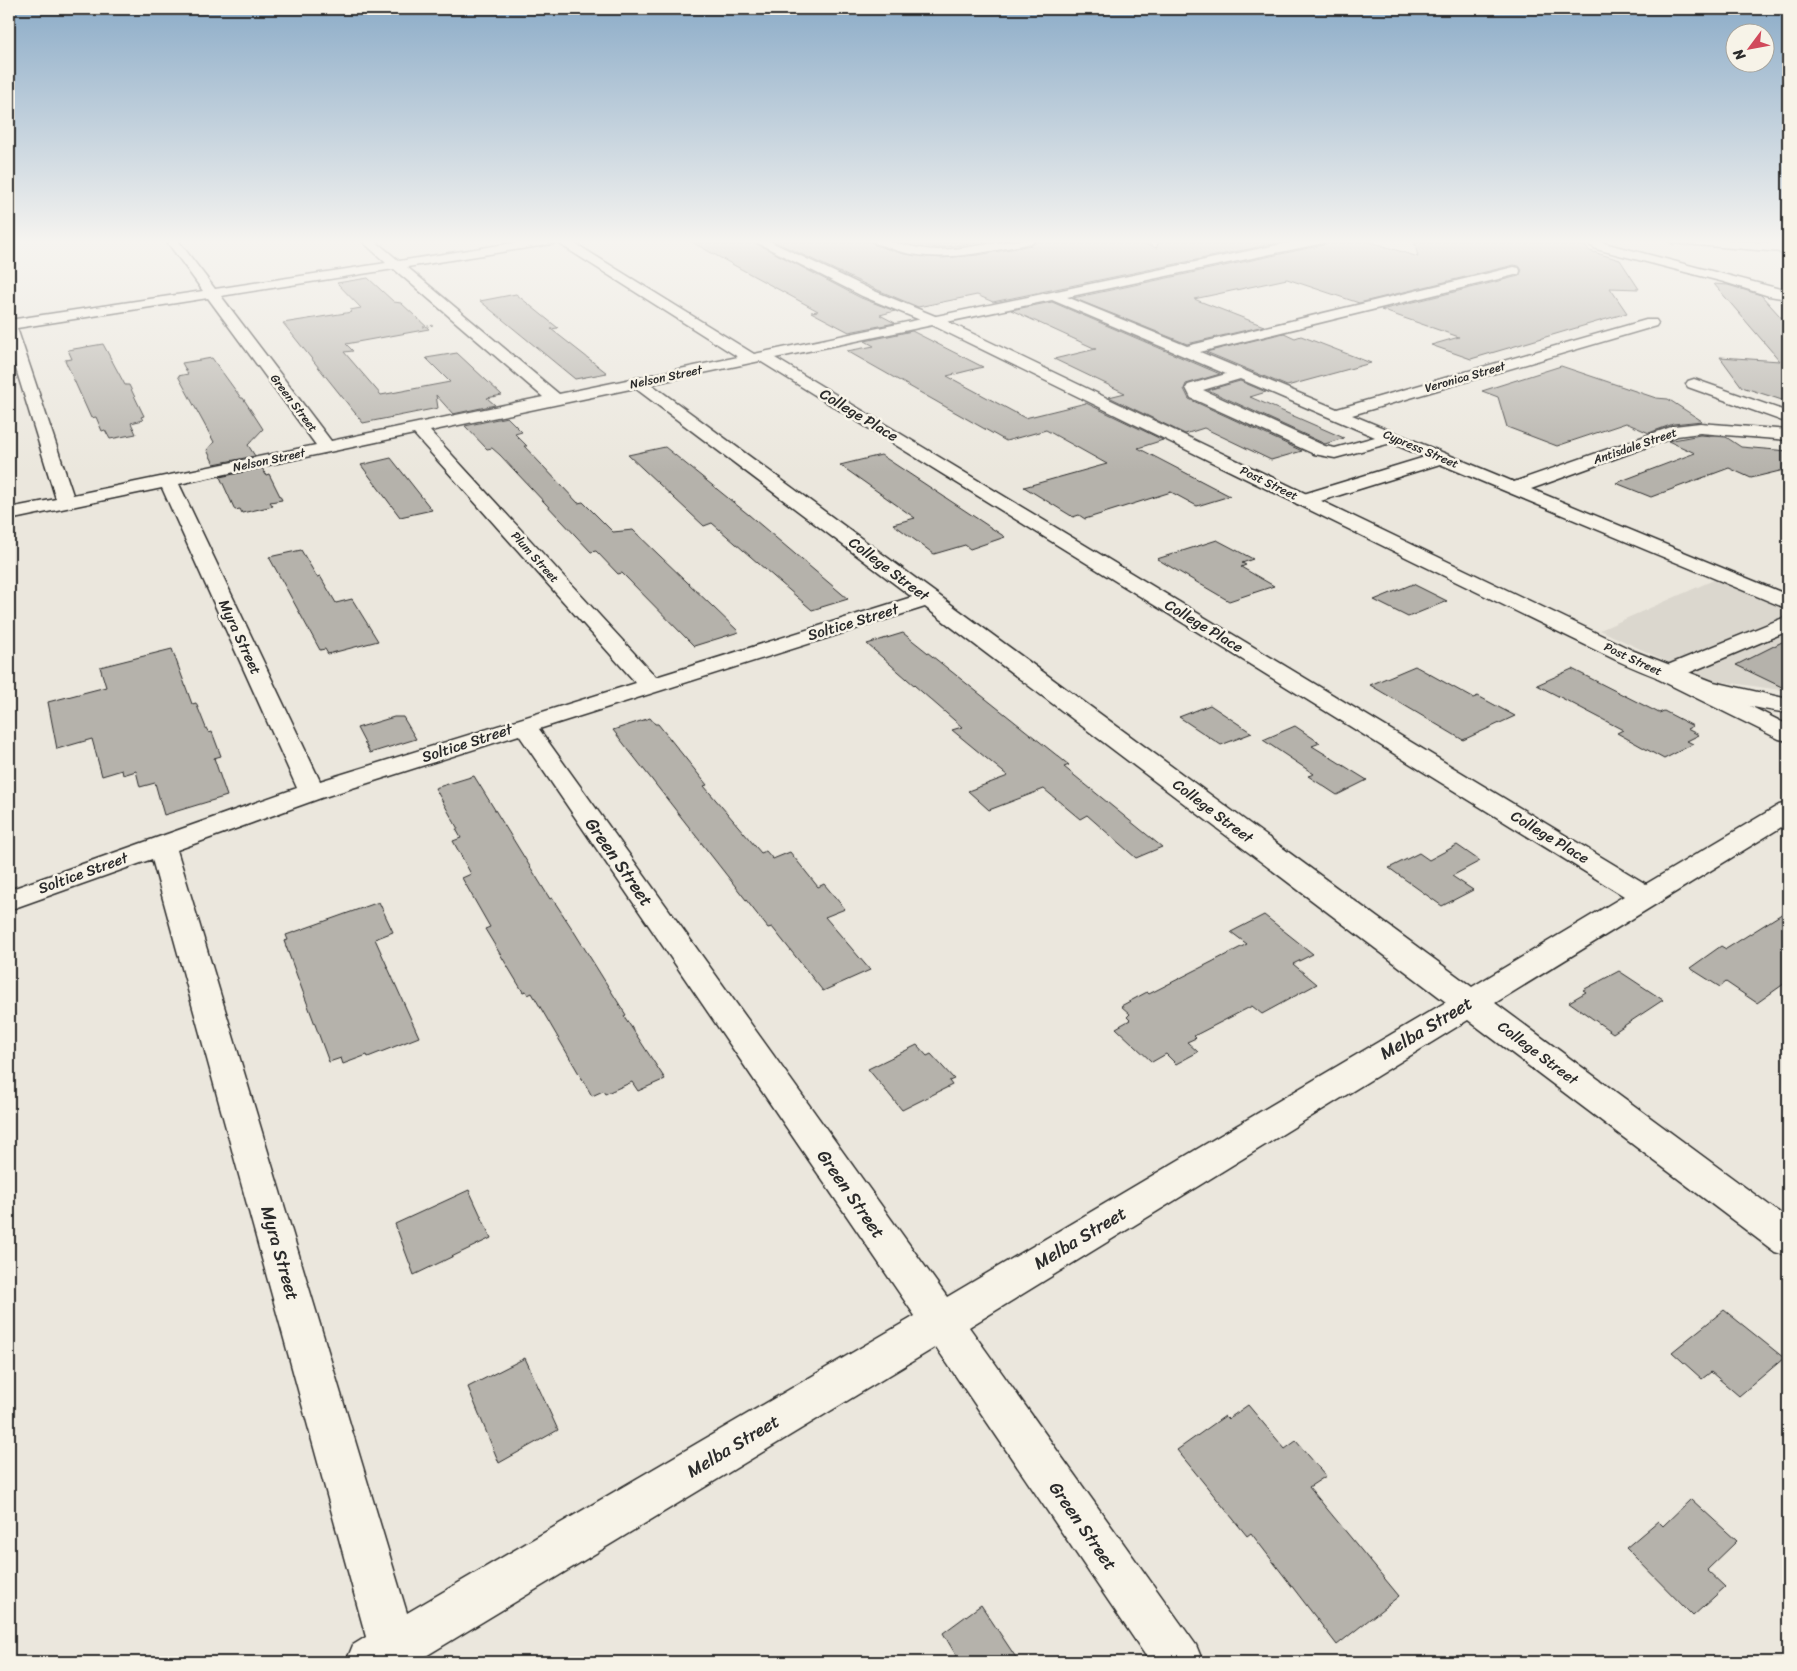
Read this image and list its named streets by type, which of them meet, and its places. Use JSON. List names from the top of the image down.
{
  "streets": {
    "street": [
      "Nelson Street",
      "Veronica Street",
      "Green Street",
      "College Place",
      "Antisdale Street",
      "Cypress Street",
      "Post Street",
      "Plum Street",
      "College Street",
      "Soltice Street",
      "Myra Street",
      "Melba Street"
    ]
  },
  "crossings": [
    ["Nelson Street", "Green Street"],
    ["Nelson Street", "College Place"],
    ["Nelson Street", "Post Street"],
    ["Nelson Street", "Plum Street"],
    ["Nelson Street", "College Street"],
    ["Nelson Street", "Myra Street"],
    ["Veronica Street", "Cypress Street"],
    ["Green Street", "Soltice Street"],
    ["Green Street", "Melba Street"],
    ["College Place", "Melba Street"],
    ["Antisdale Street", "Cypress Street"],
    ["Plum Street", "Soltice Street"],
    ["College Street", "Soltice Street"],
    ["College Street", "Melba Street"],
    ["Soltice Street", "Myra Street"],
    ["Myra Street", "Melba Street"]
  ],
  "north": "bottom left"
}
